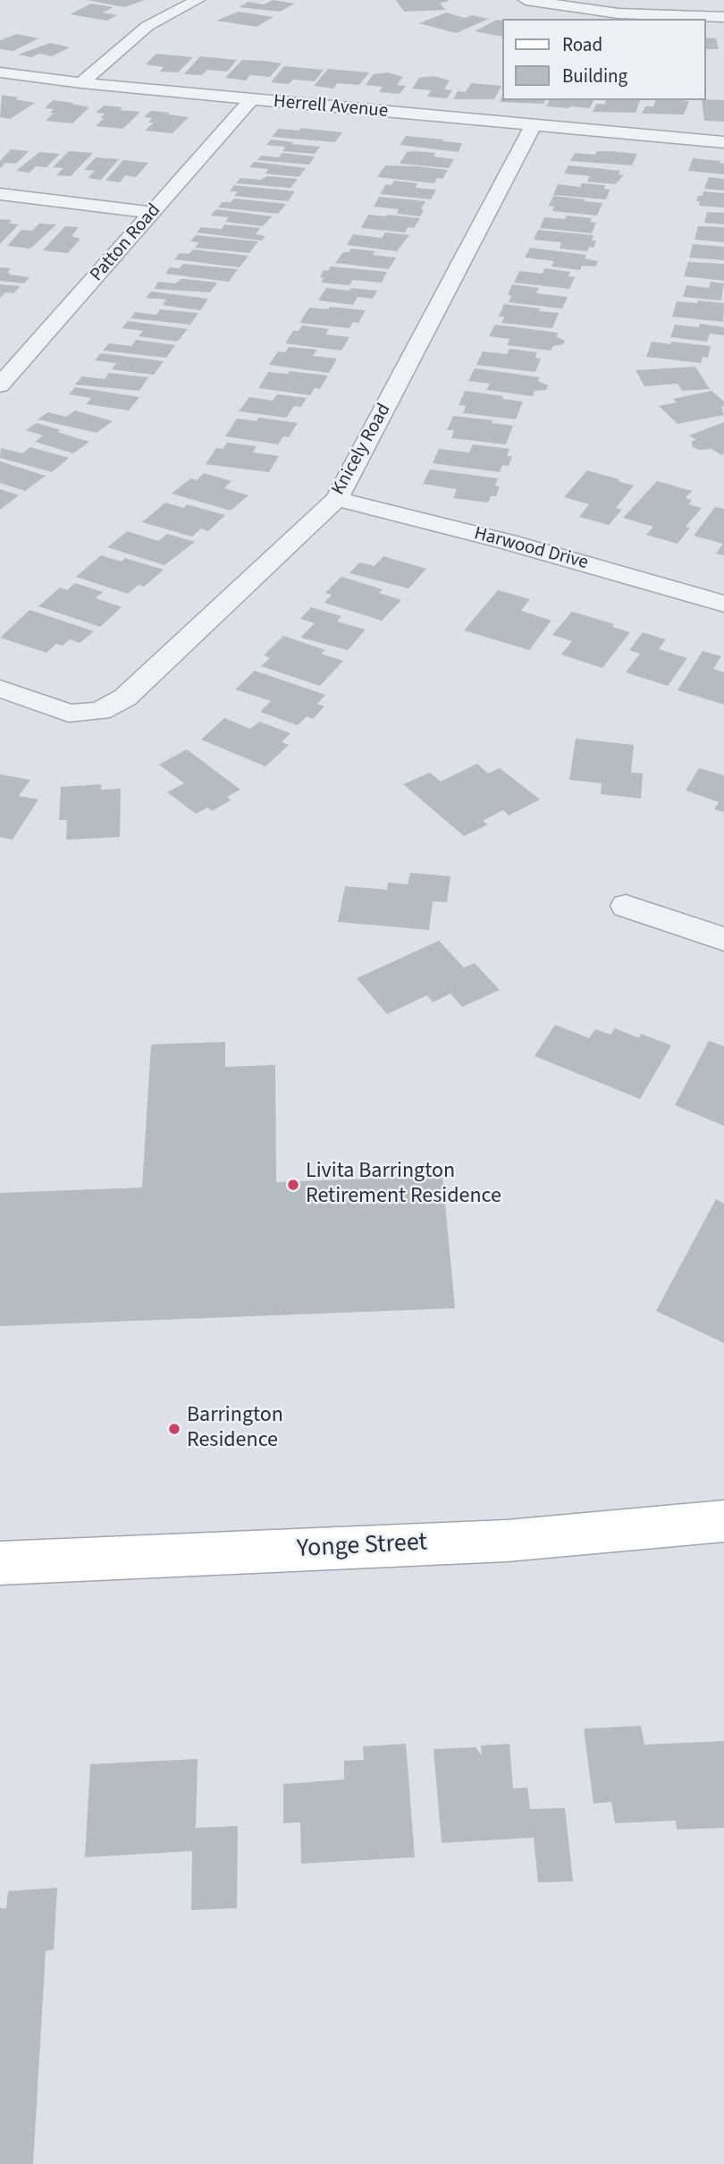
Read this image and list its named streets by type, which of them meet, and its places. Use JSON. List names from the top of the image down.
{
  "streets": {
    "main road": ["Yonge Street"],
    "street": [
      "Herrell Avenue",
      "Patton Road",
      "Knicely Road",
      "Harwood Drive"
    ]
  },
  "crossings": [
    ["Herrell Avenue", "Patton Road"],
    ["Herrell Avenue", "Knicely Road"],
    ["Knicely Road", "Harwood Drive"]
  ],
  "places": ["Livita Barrington Retirement Residence", "Barrington Residence"],
  "legend": ["Road", "Building"]
}
